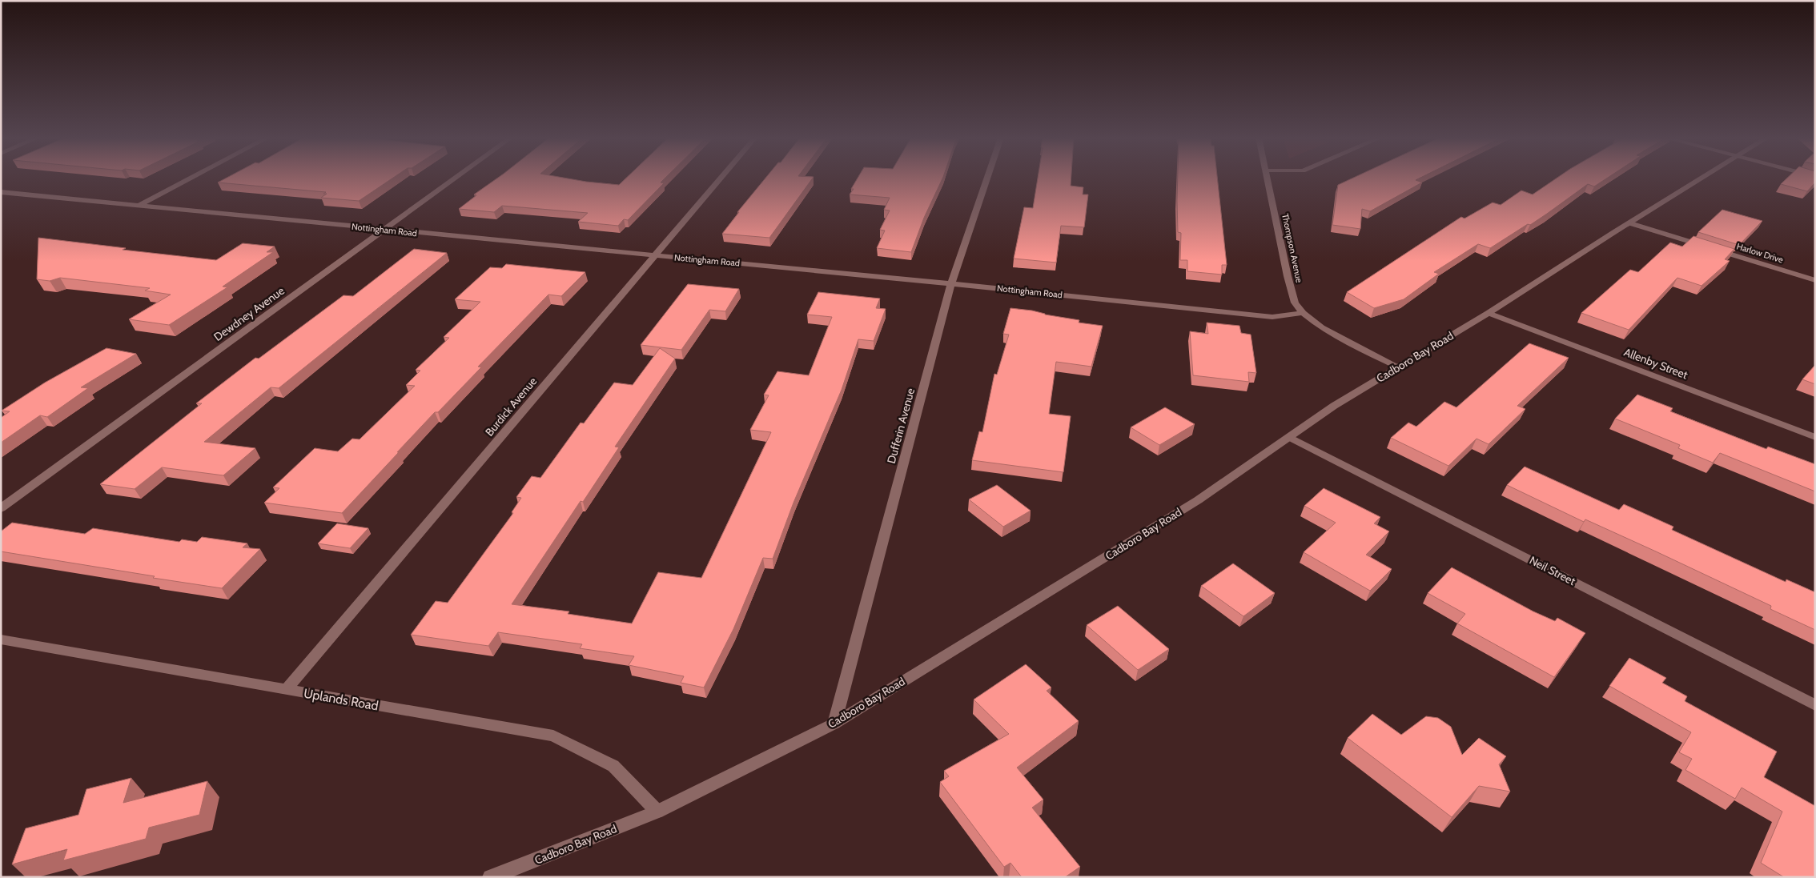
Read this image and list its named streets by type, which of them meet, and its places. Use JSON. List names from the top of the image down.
{
  "streets": {
    "street": [
      "Nottingham Road",
      "Thompson Avenue",
      "Harlow Drive",
      "Dewdney Avenue",
      "Cadboro Bay Road",
      "Allenby Street",
      "Burdick Avenue",
      "Dufferin Avenue",
      "Neil Street",
      "Uplands Road"
    ]
  },
  "crossings": [
    ["Nottingham Road", "Thompson Avenue"],
    ["Nottingham Road", "Dewdney Avenue"],
    ["Nottingham Road", "Burdick Avenue"],
    ["Nottingham Road", "Dufferin Avenue"],
    ["Harlow Drive", "Cadboro Bay Road"],
    ["Cadboro Bay Road", "Allenby Street"],
    ["Cadboro Bay Road", "Dufferin Avenue"],
    ["Cadboro Bay Road", "Neil Street"],
    ["Cadboro Bay Road", "Uplands Road"],
    ["Burdick Avenue", "Uplands Road"]
  ]
}
